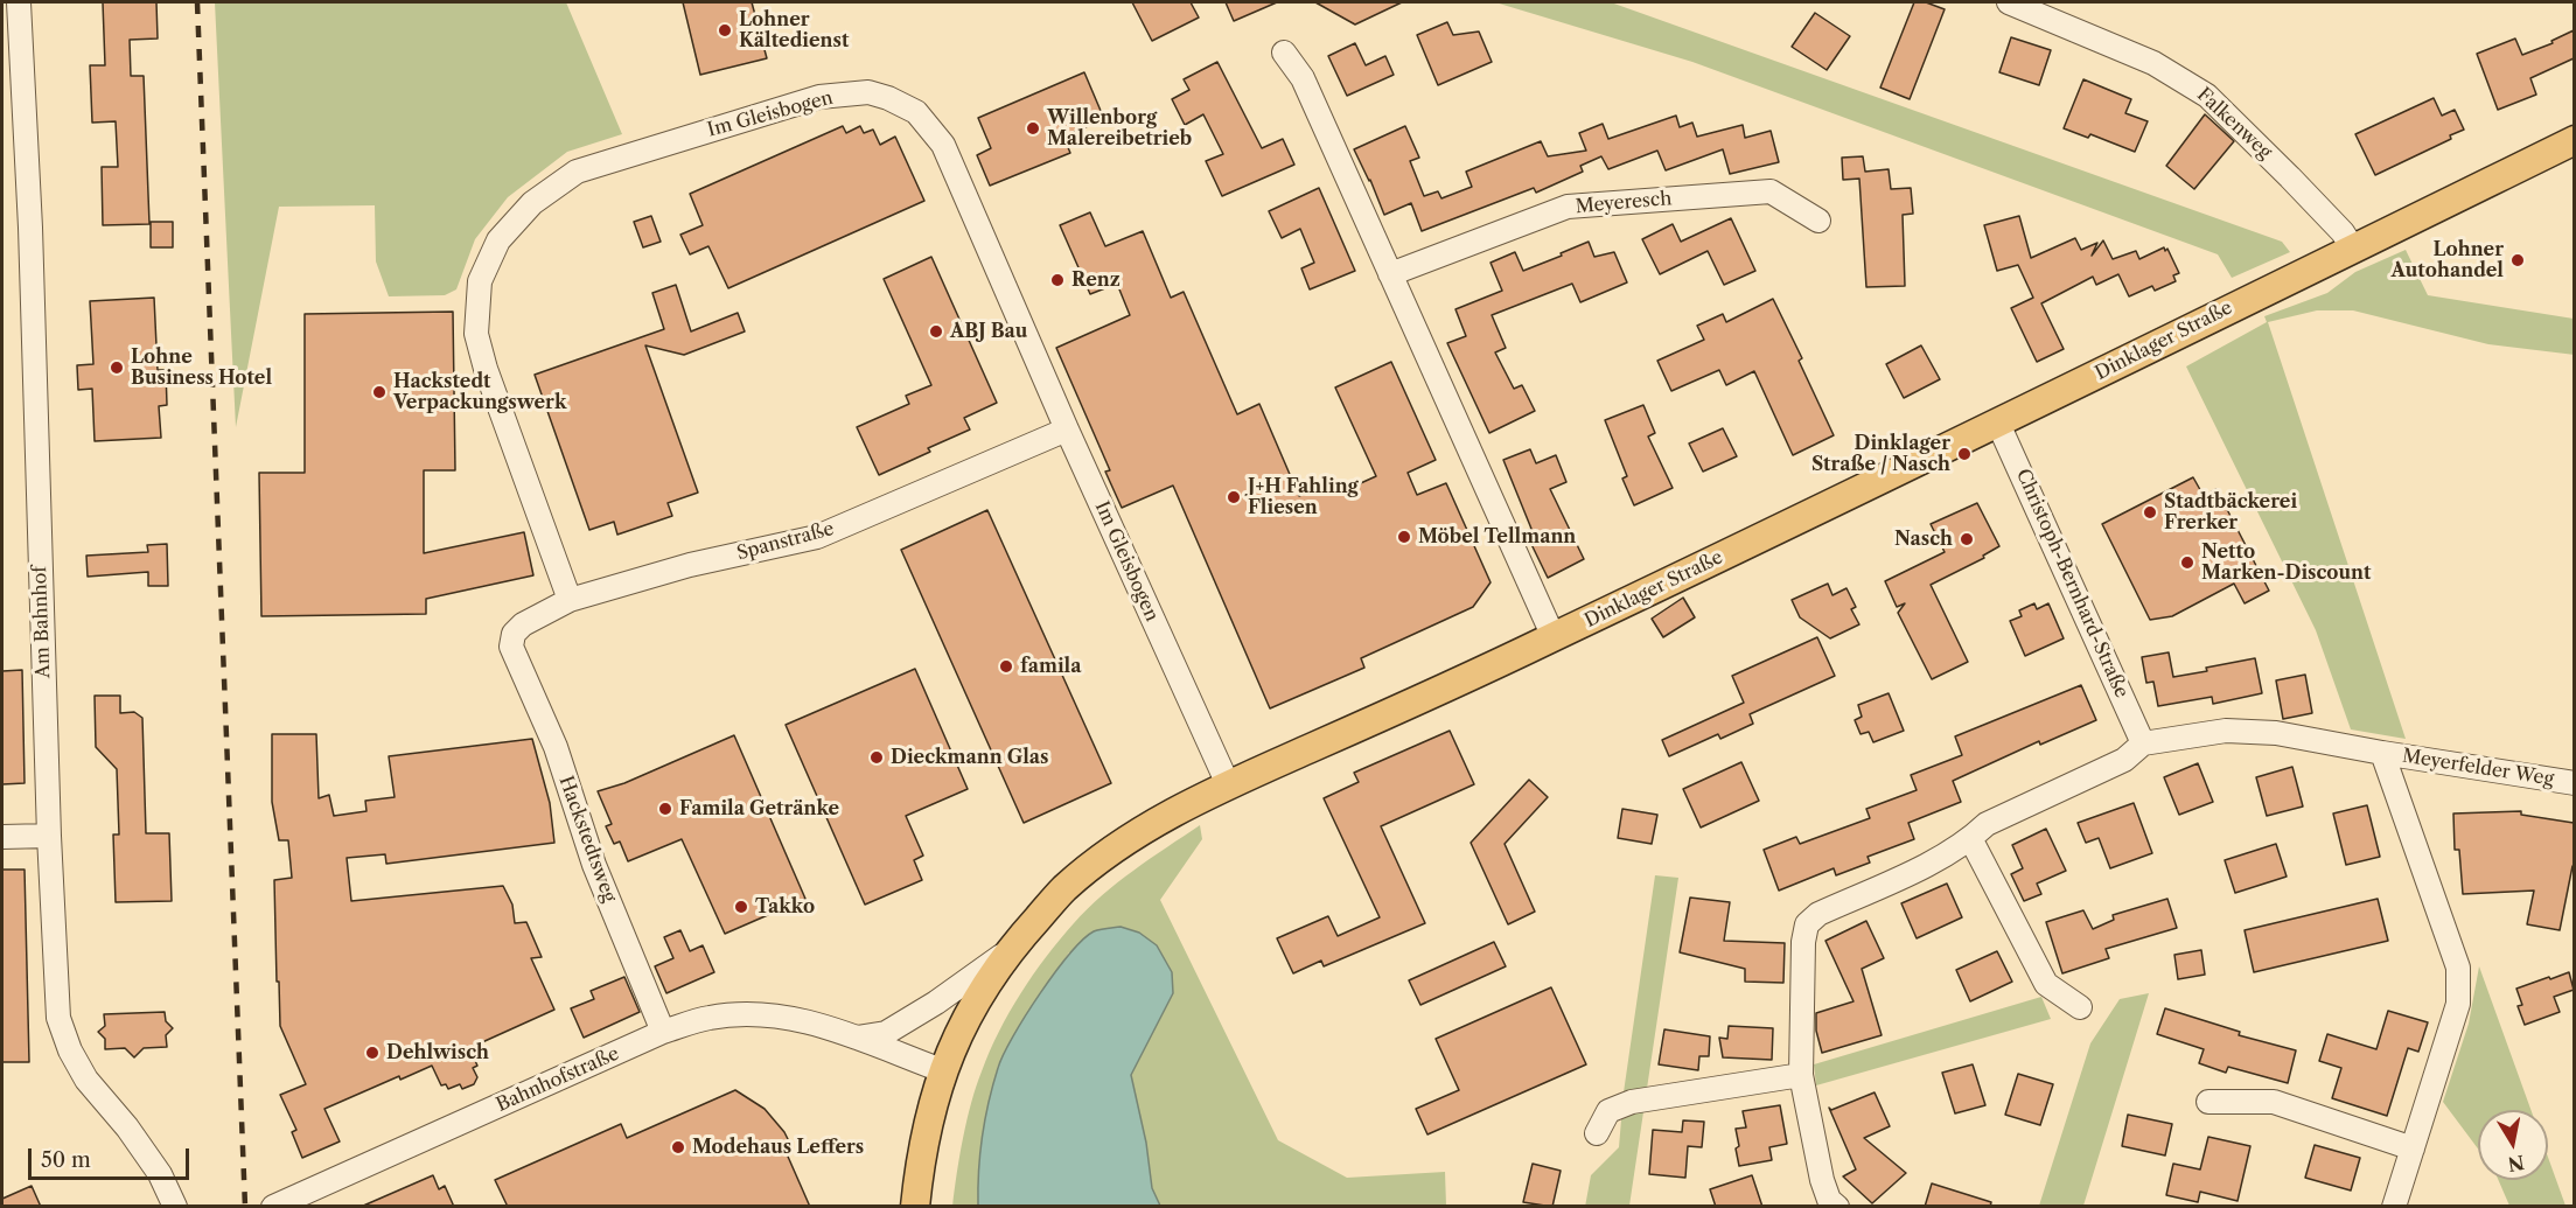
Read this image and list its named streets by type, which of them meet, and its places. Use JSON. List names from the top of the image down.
{
  "streets": {
    "main road": ["Dinklager Straße"],
    "street": [
      "Im Gleisbogen",
      "Falkenweg",
      "Meyeresch",
      "Spanstraße",
      "Christoph-Bernhard-Straße",
      "Am Bahnhof",
      "Meyerfelder Weg",
      "Hackstedtsweg",
      "Bahnhofstraße"
    ]
  },
  "crossings": [
    ["Im Gleisbogen", "Dinklager Straße"],
    ["Im Gleisbogen", "Spanstraße"],
    ["Falkenweg", "Dinklager Straße"],
    ["Dinklager Straße", "Christoph-Bernhard-Straße"],
    ["Dinklager Straße", "Bahnhofstraße"],
    ["Spanstraße", "Hackstedtsweg"],
    ["Hackstedtsweg", "Bahnhofstraße"]
  ],
  "places": [
    "Lohner Kältedienst",
    "Willenborg Malereibetrieb",
    "Lohner Autohandel",
    "Renz",
    "ABJ Bau",
    "Lohne Business Hotel",
    "Hackstedt Verpackungswerk",
    "Dinklager Straße / Nasch",
    "J+H Fahling Fliesen",
    "Stadtbäckerei Frerker",
    "Möbel Tellmann",
    "Nasch",
    "Netto Marken-Discount",
    "famila",
    "Dieckmann Glas",
    "Famila Getränke",
    "Takko",
    "Dehlwisch",
    "Modehaus Leffers"
  ],
  "scale_bar": "50 m",
  "north": "bottom"
}
